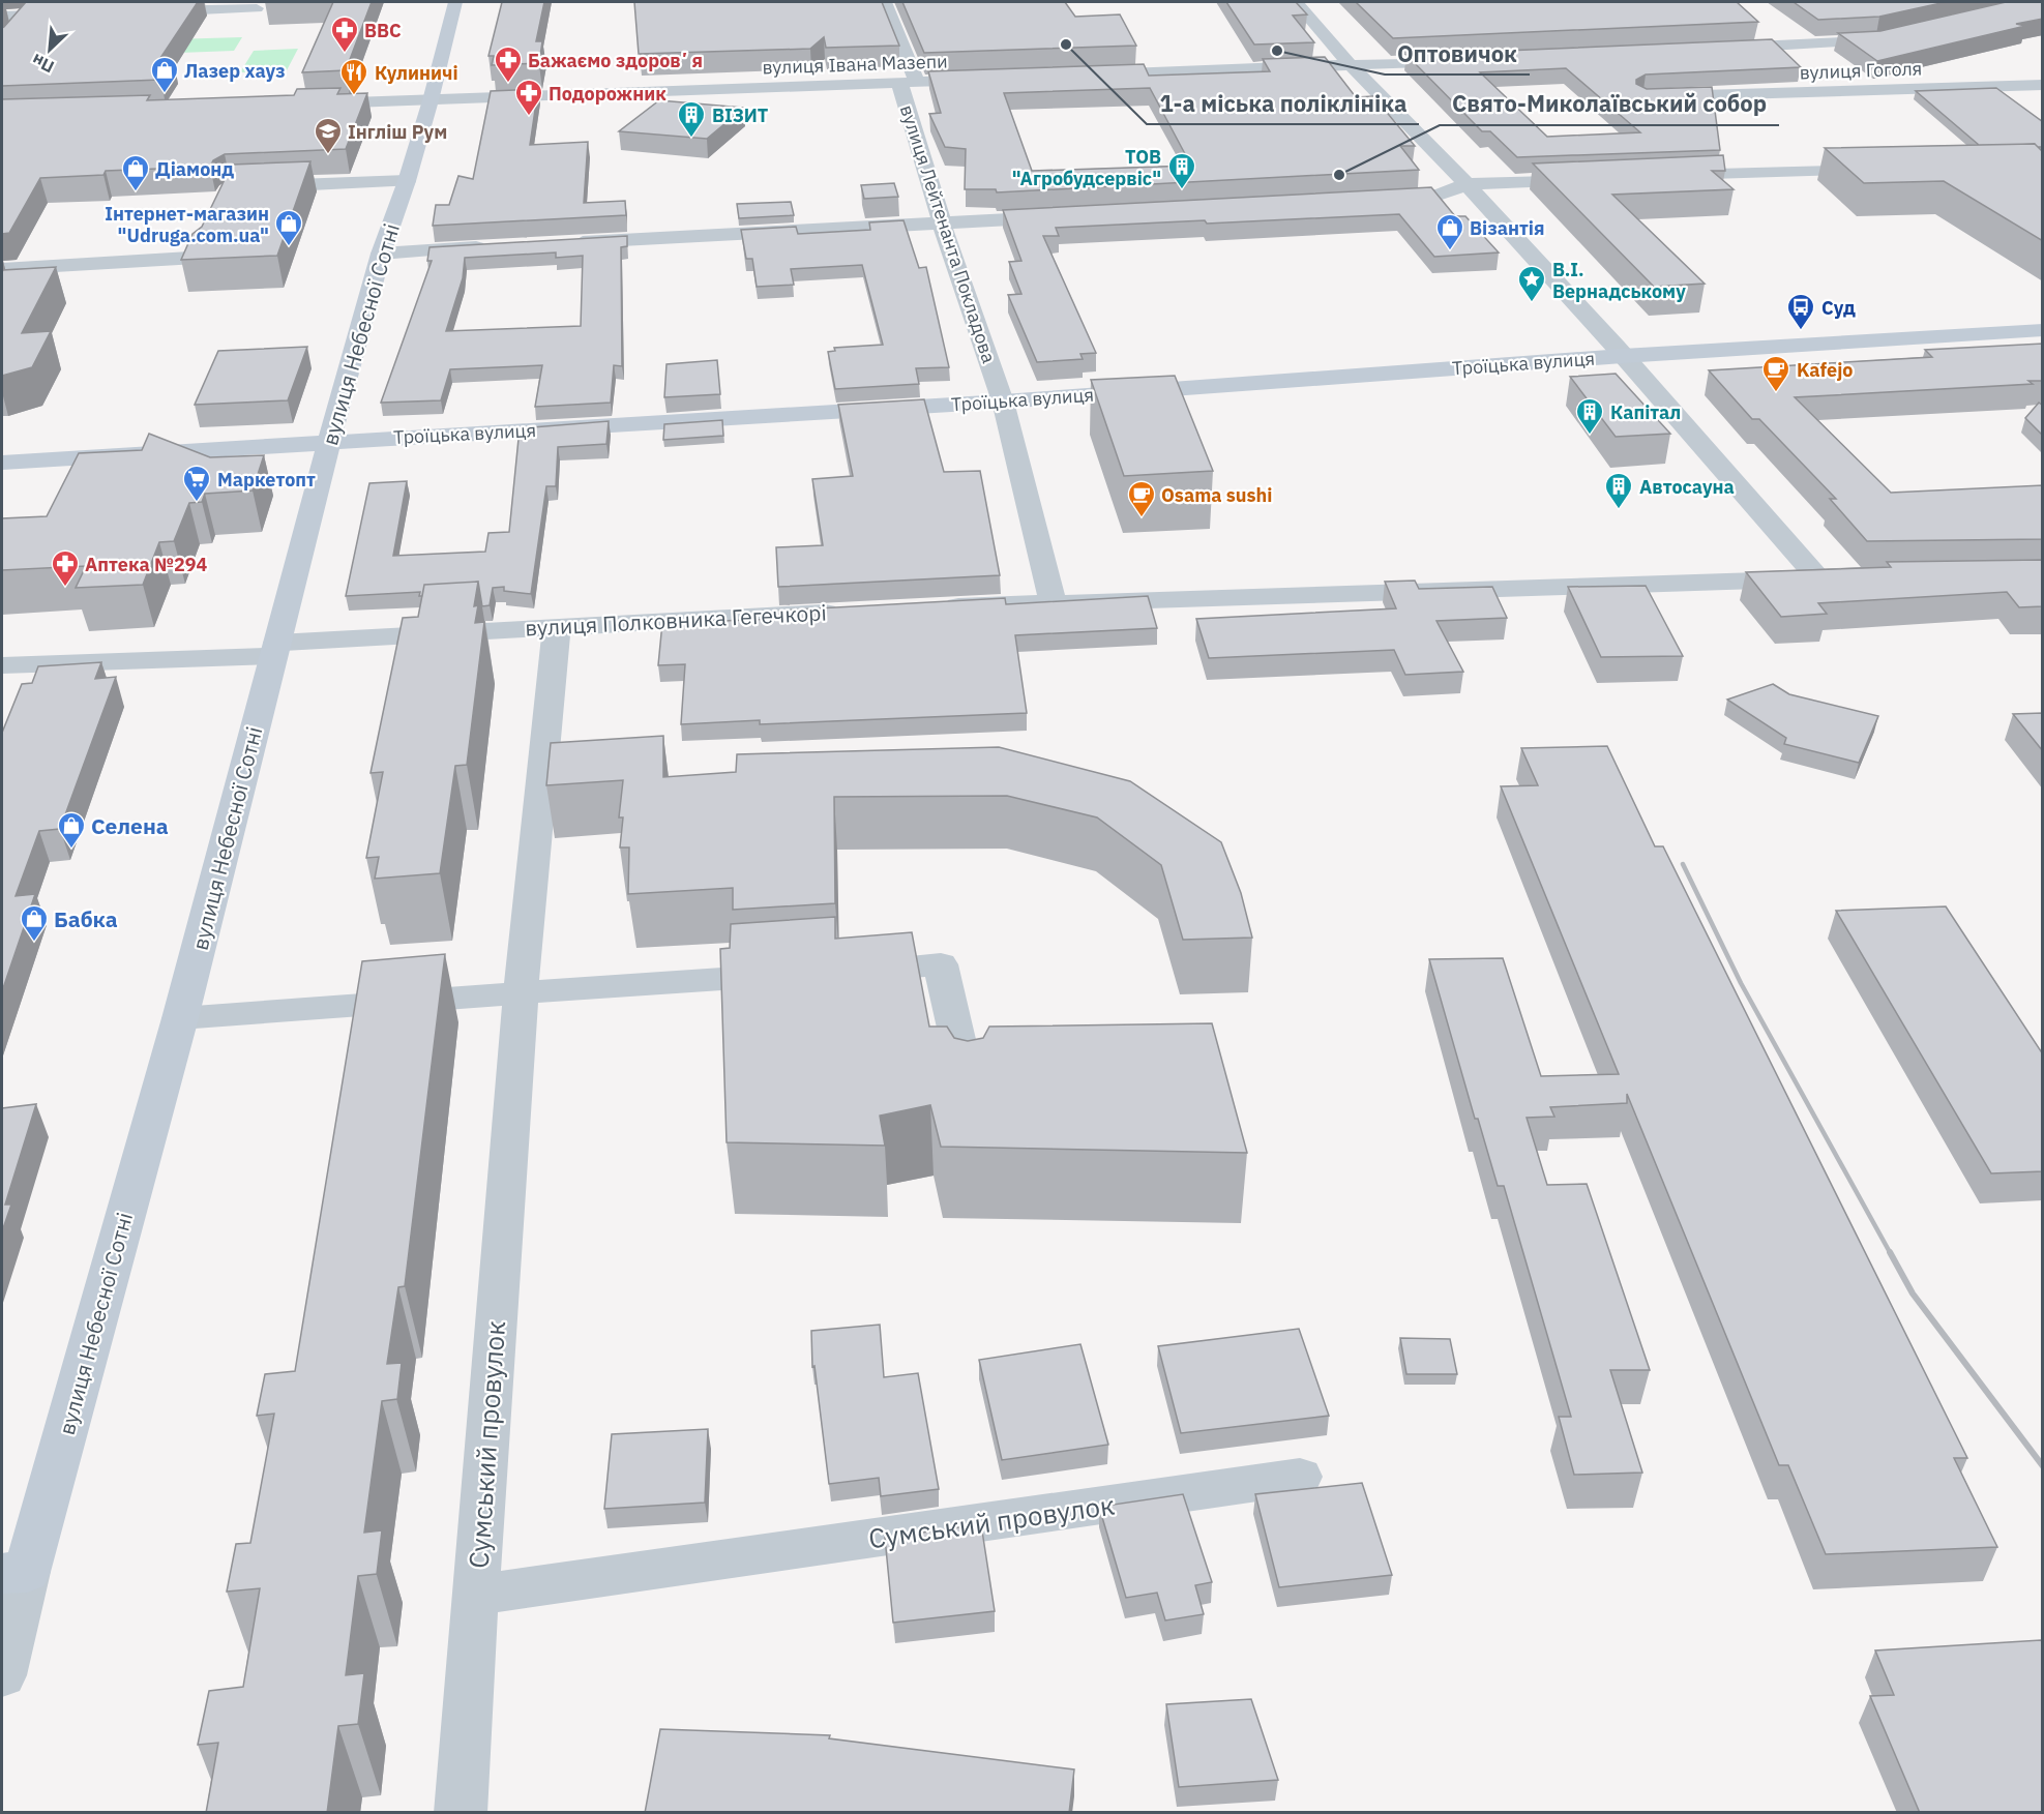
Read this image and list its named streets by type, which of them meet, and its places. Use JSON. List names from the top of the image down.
{
  "streets": {
    "street": [
      "вулиця Івана Мазепи",
      "вулиця Гоголя",
      "вулиця Лейтенанта Покладова",
      "вулиця Небесної Сотні",
      "Троїцька вулиця",
      "вулиця Полковника Гегечкорі",
      "Сумський провулок"
    ]
  },
  "crossings": [
    ["вулиця Івана Мазепи", "вулиця Лейтенанта Покладова"],
    ["вулиця Івана Мазепи", "вулиця Небесної Сотні"],
    ["вулиця Лейтенанта Покладова", "Троїцька вулиця"],
    ["вулиця Небесної Сотні", "Троїцька вулиця"],
    ["вулиця Небесної Сотні", "вулиця Полковника Гегечкорі"],
    ["вулиця Полковника Гегечкорі", "Сумський провулок"]
  ],
  "places": {
    "other": ["1-а міська поліклініка", "Оптовичок", "Свято-Миколаївський собор"],
    "pharmacy": [
      "ВВС",
      "Бажаємо здоровʼя",
      "Подорожник",
      "Аптека №294"
    ],
    "shop": [
      "Лазер хауз",
      "Дiамонд",
      "Iнтернет-магазин \"Udruga.com.ua\"",
      "Візантія",
      "Селена",
      "Бабка"
    ],
    "restaurant": ["Кулиничі"],
    "building": [
      "ВІЗИТ",
      "ТОВ \"Агробудсервіс\"",
      "Капітал",
      "Автосауна"
    ],
    "school or university": ["Інгліш Рум"],
    "place": ["В.І. Вернадському"],
    "bus stop": ["Суд"],
    "cafe": ["Kafejo", "Osama sushi"],
    "supermarket": ["Маркетопт"]
  },
  "north": "bottom left"
}
